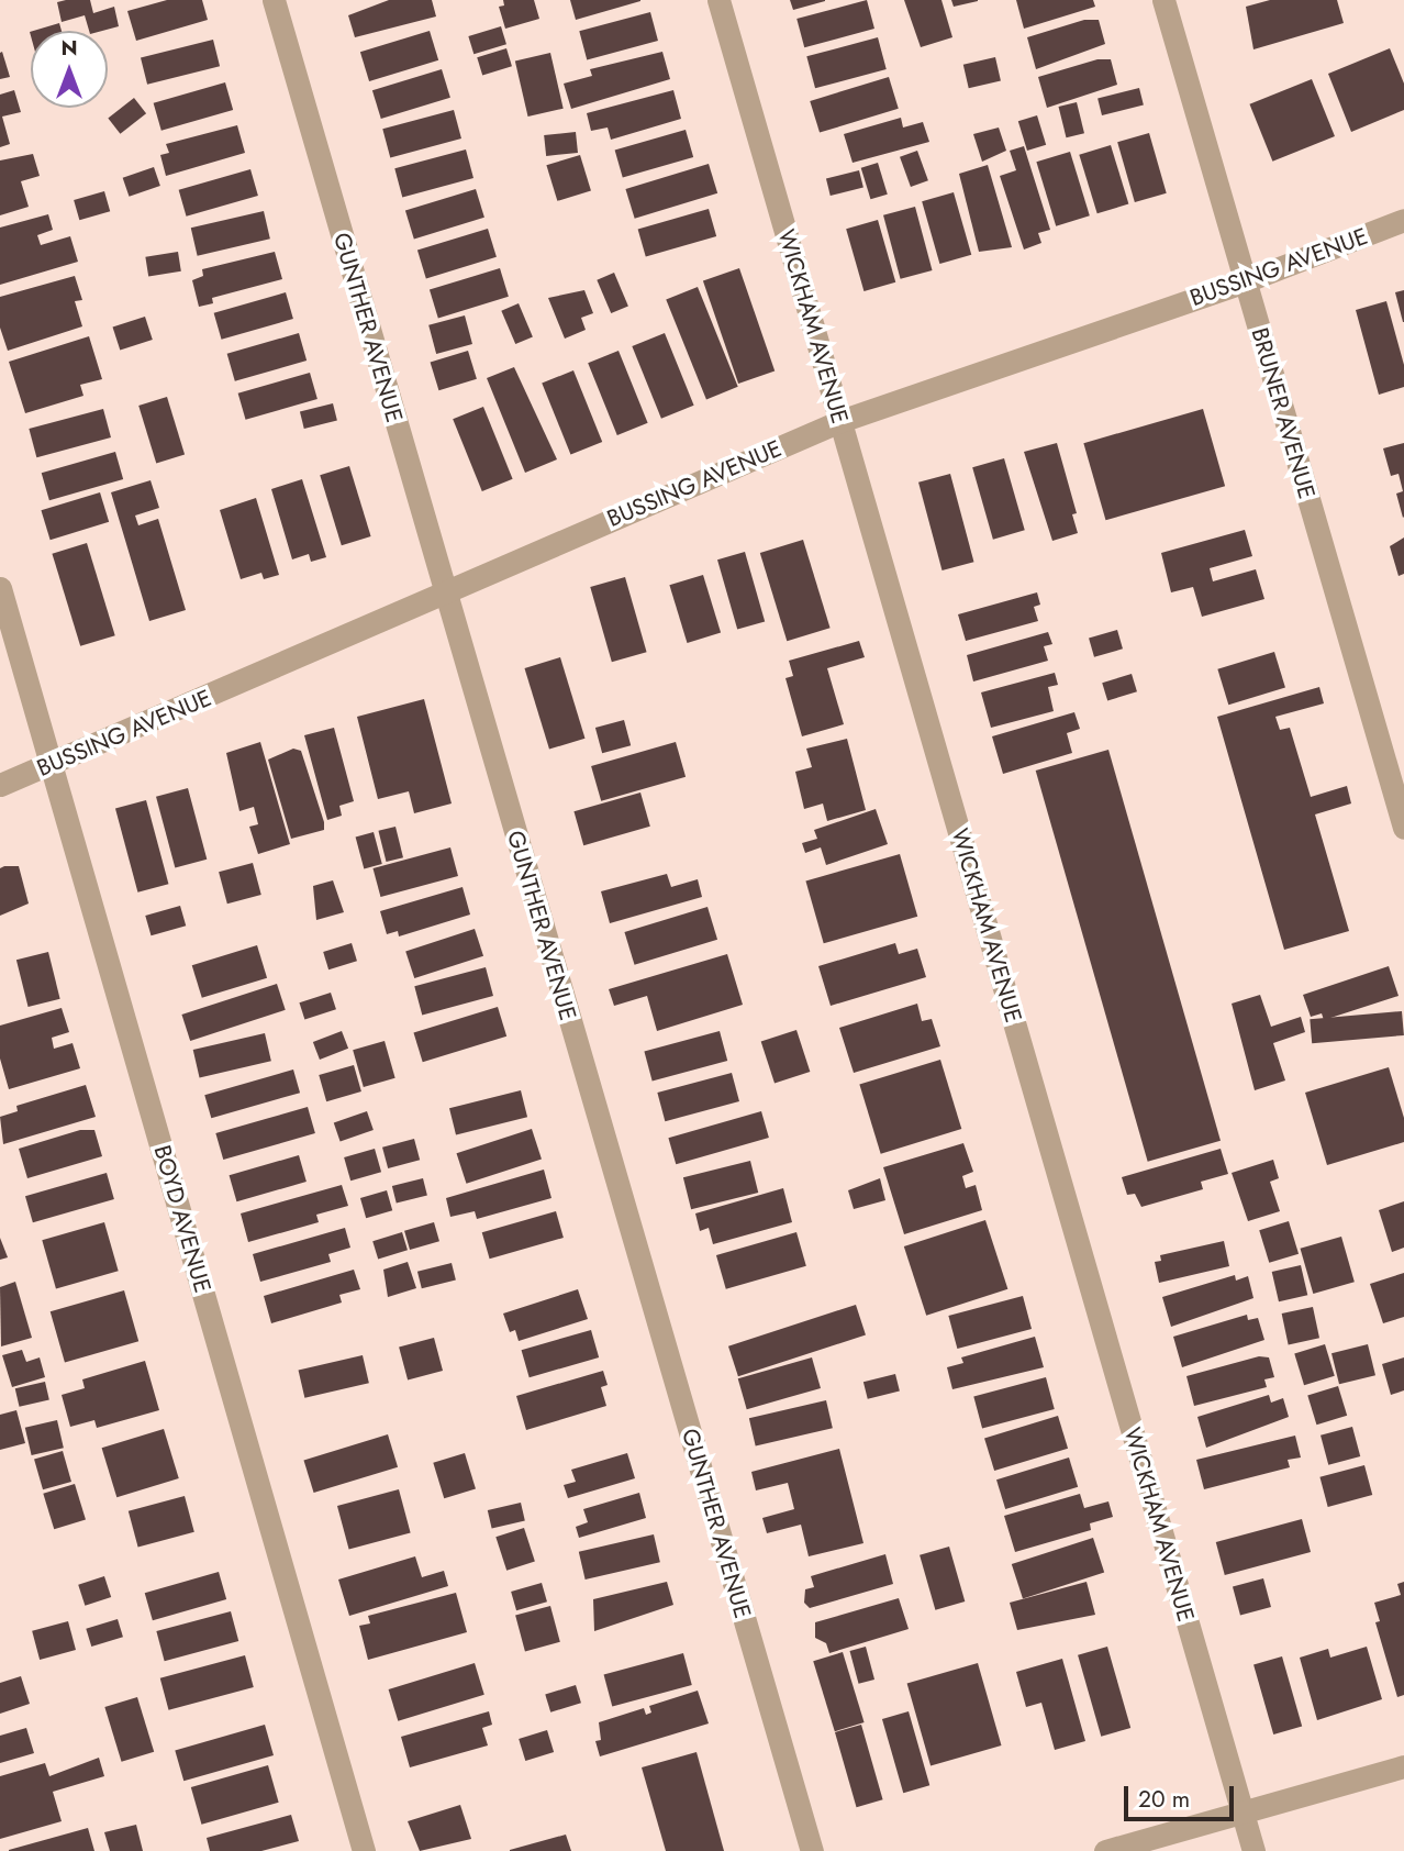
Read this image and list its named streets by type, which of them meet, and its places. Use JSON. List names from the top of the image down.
{
  "streets": {
    "street": [
      "BUSSING AVENUE",
      "WICKHAM AVENUE",
      "GUNTHER AVENUE",
      "BRUNER AVENUE",
      "BOYD AVENUE"
    ]
  },
  "crossings": [
    ["BUSSING AVENUE", "WICKHAM AVENUE"],
    ["BUSSING AVENUE", "GUNTHER AVENUE"],
    ["BUSSING AVENUE", "BRUNER AVENUE"],
    ["BUSSING AVENUE", "BOYD AVENUE"]
  ],
  "scale_bar": "20 m",
  "north": "top"
}
